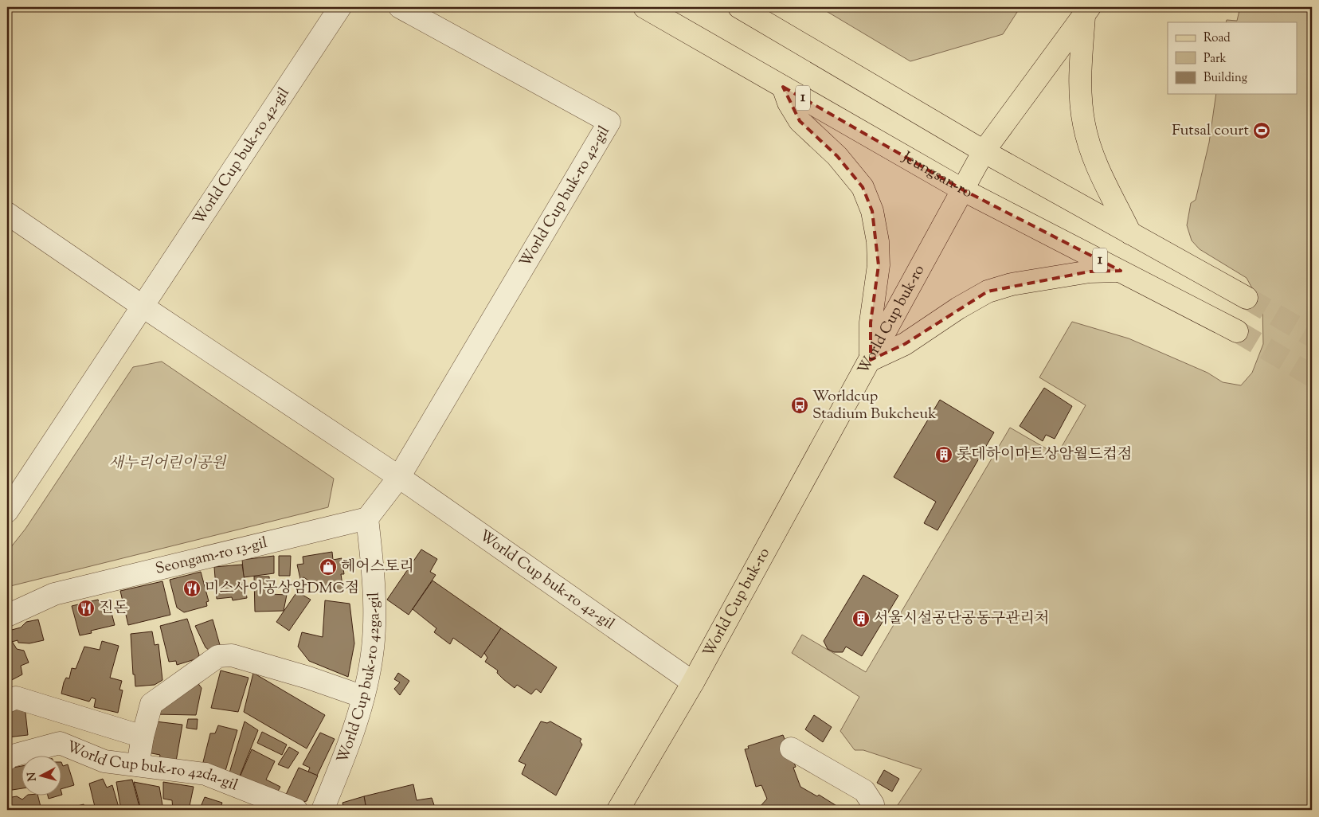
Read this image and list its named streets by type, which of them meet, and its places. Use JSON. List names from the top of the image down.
{
  "streets": {
    "main road": ["1", "Jeungsan-ro", "World Cup buk-ro"],
    "street": [
      "World Cup buk-ro 42-gil",
      "Seongam-ro 13-gil",
      "World Cup buk-ro 42ga-gil",
      "World Cup buk-ro 42da-gil"
    ]
  },
  "crossings": [
    ["World Cup buk-ro 42-gil", "World Cup buk-ro"],
    ["Jeungsan-ro", "World Cup buk-ro"],
    ["Seongam-ro 13-gil", "World Cup buk-ro 42ga-gil"]
  ],
  "parks": ["새누리어린이공원"],
  "places": {
    "sports": ["Futsal court"],
    "bus stop": ["Worldcup Stadium Bukcheuk"],
    "building": ["롯데하이마트상암월드컵점", "서울시설공단공동구관리처"],
    "shop": ["헤어스토리"],
    "restaurant": ["미스사이공상암DMC점", "진돈"]
  },
  "legend": ["Road", "Park", "Building"],
  "north": "left"
}
